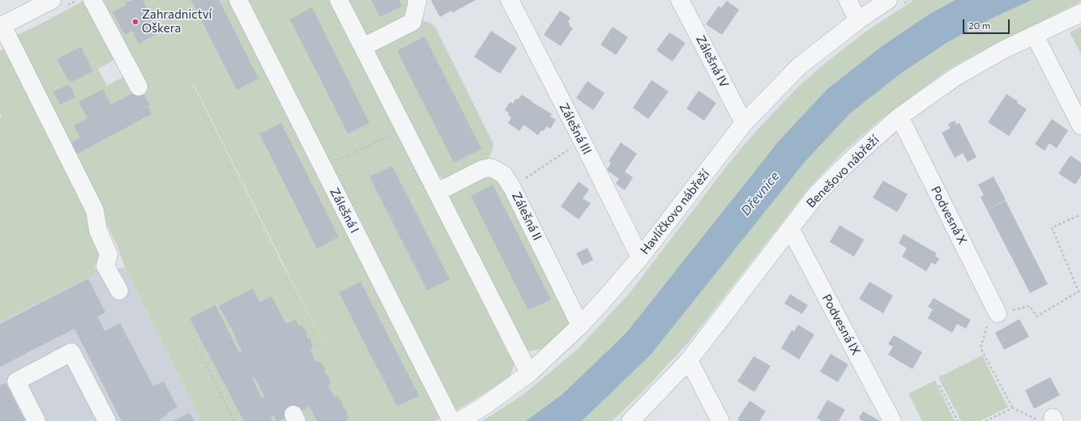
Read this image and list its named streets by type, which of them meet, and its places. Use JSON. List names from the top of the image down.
{
  "streets": {
    "street": [
      "Zálešná IV",
      "Zálešná III",
      "Benešovo nábřeží",
      "Zálešná I",
      "Havlíčkovo nábřeží",
      "Podvesná X",
      "Zálešná II",
      "Podvesná IX"
    ]
  },
  "crossings": [
    ["Zálešná IV", "Havlíčkovo nábřeží"],
    ["Zálešná III", "Havlíčkovo nábřeží"],
    ["Benešovo nábřeží", "Podvesná X"],
    ["Benešovo nábřeží", "Podvesná IX"],
    ["Havlíčkovo nábřeží", "Zálešná II"]
  ],
  "water": ["Dřevnice"],
  "places": ["Zahradnictví Oškera"],
  "scale_bar": "20 m"
}
